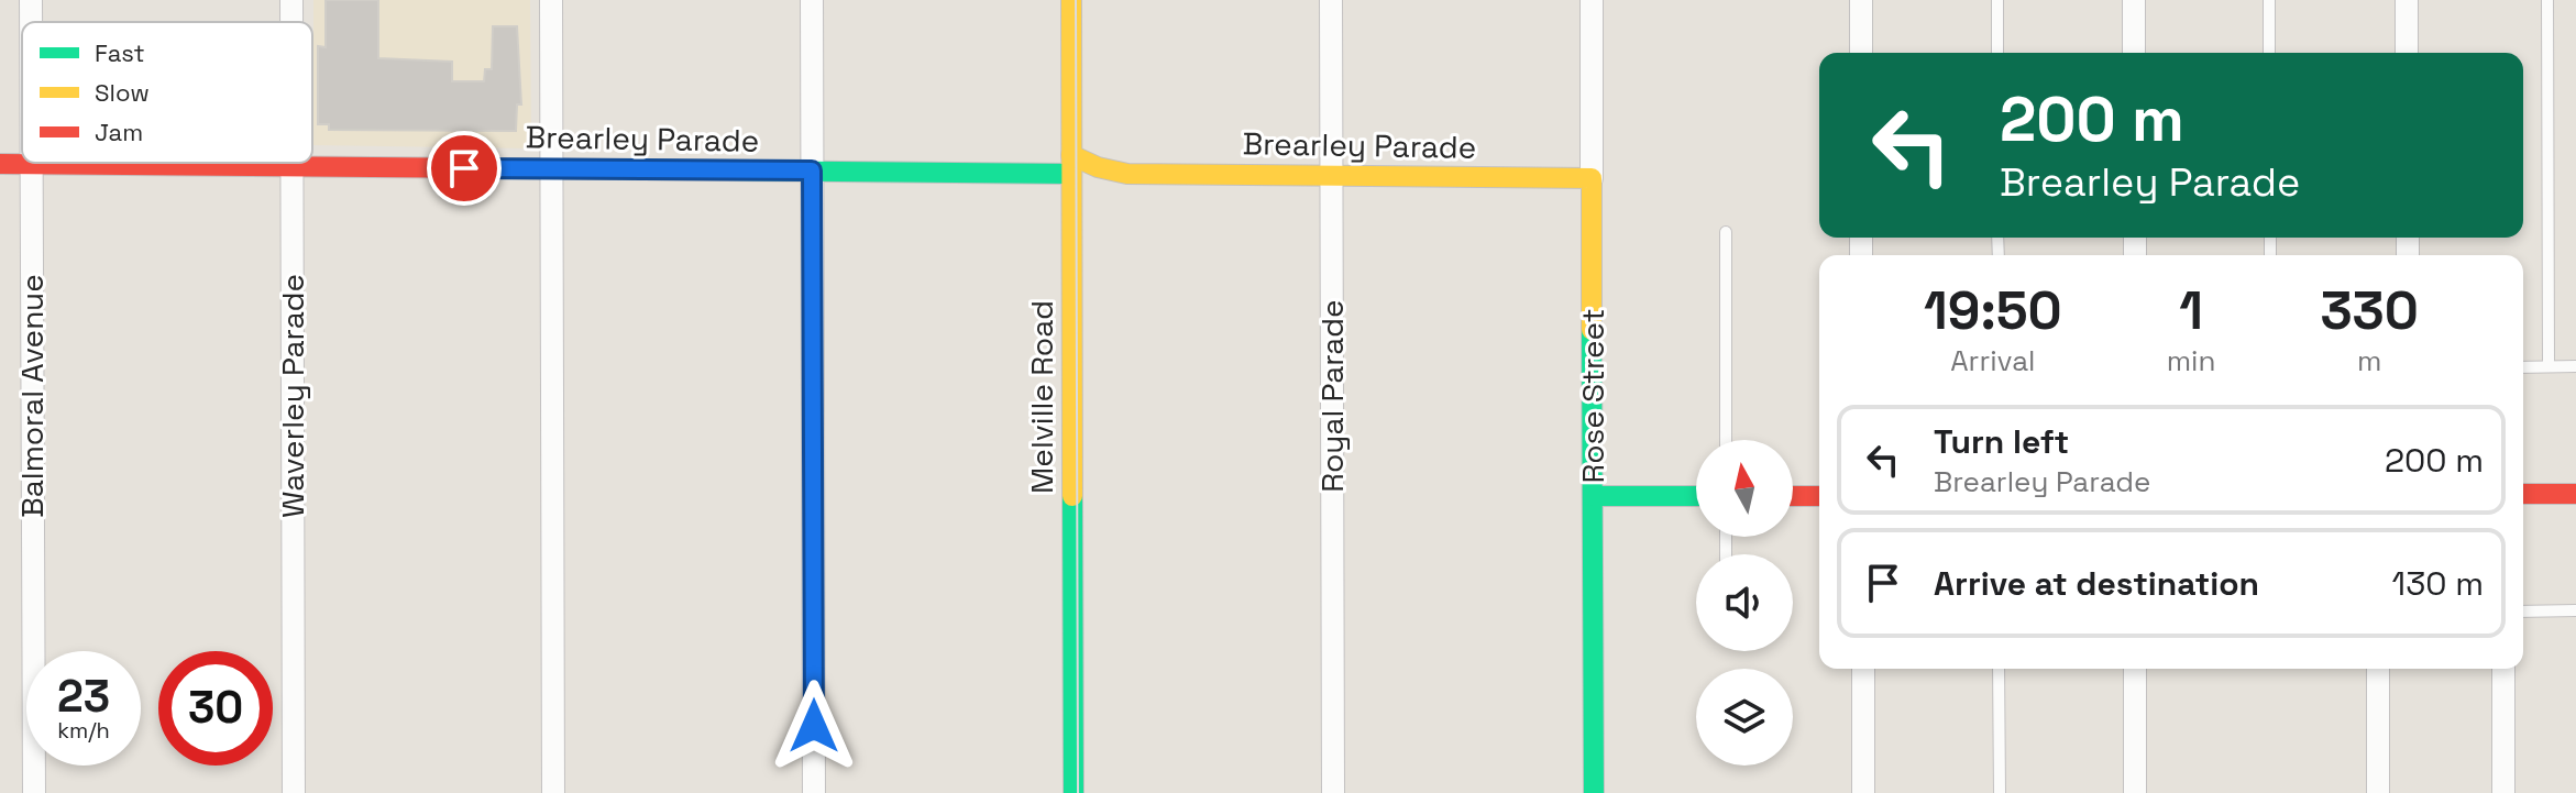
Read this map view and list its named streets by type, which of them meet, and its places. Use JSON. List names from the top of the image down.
{
  "streets": {
    "street": [
      "Brearley Parade",
      "Balmoral Avenue",
      "Waverley Parade",
      "Royal Parade",
      "Rose Street",
      "Melville Road"
    ]
  },
  "crossings": [
    ["Brearley Parade", "Balmoral Avenue"],
    ["Brearley Parade", "Waverley Parade"],
    ["Brearley Parade", "Royal Parade"],
    ["Brearley Parade", "Rose Street"],
    ["Brearley Parade", "Melville Road"]
  ],
  "legend": ["Fast", "Slow", "Jam"],
  "north": "top",
  "page": {
    "turn": ["200 m", "Brearley Parade"],
    "eta": [
      "19:50",
      "Arrival",
      "1",
      "min",
      "330",
      "m"
    ],
    "list": [
      {
        "name": "Turn left",
        "note": "Brearley Parade",
        "value": "200 m"
      },
      {
        "name": "Arrive at destination",
        "value": "130 m"
      }
    ],
    "speed": "23 km/h",
    "limit": "30"
  }
}
